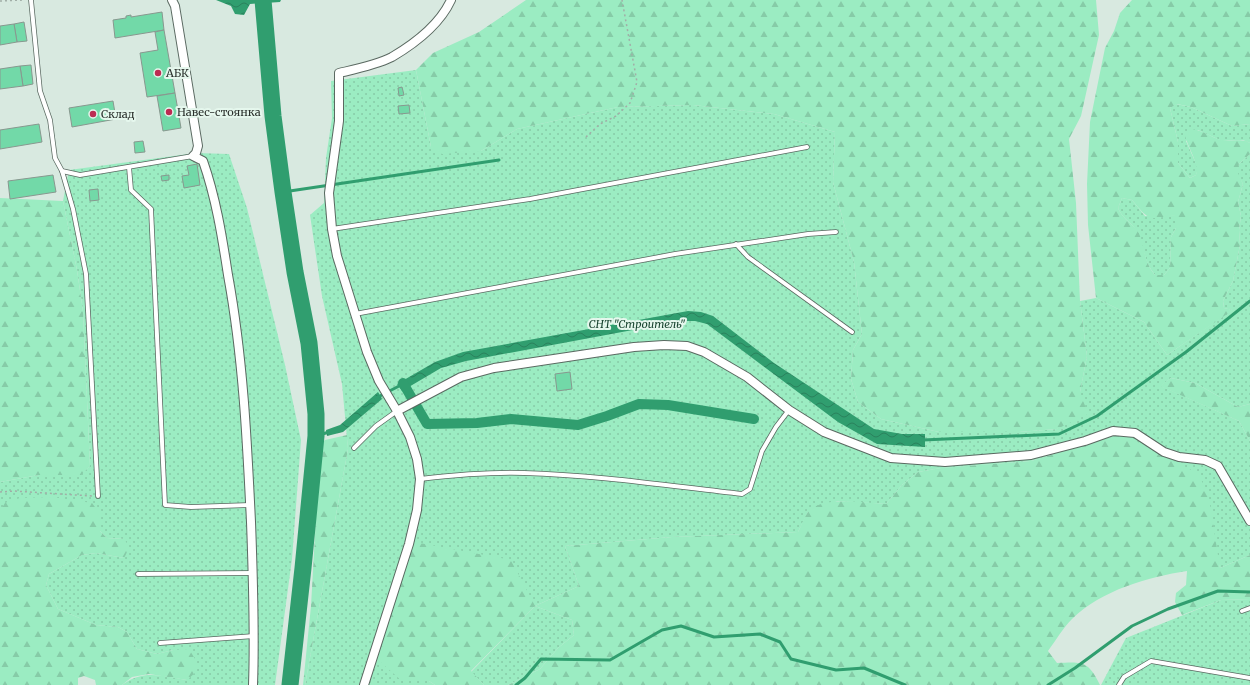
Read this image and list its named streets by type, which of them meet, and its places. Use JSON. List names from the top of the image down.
{
  "parks": ["СНТ \"Строитель\""],
  "places": ["АБК", "Навес-стоянка", "Склад"]
}
